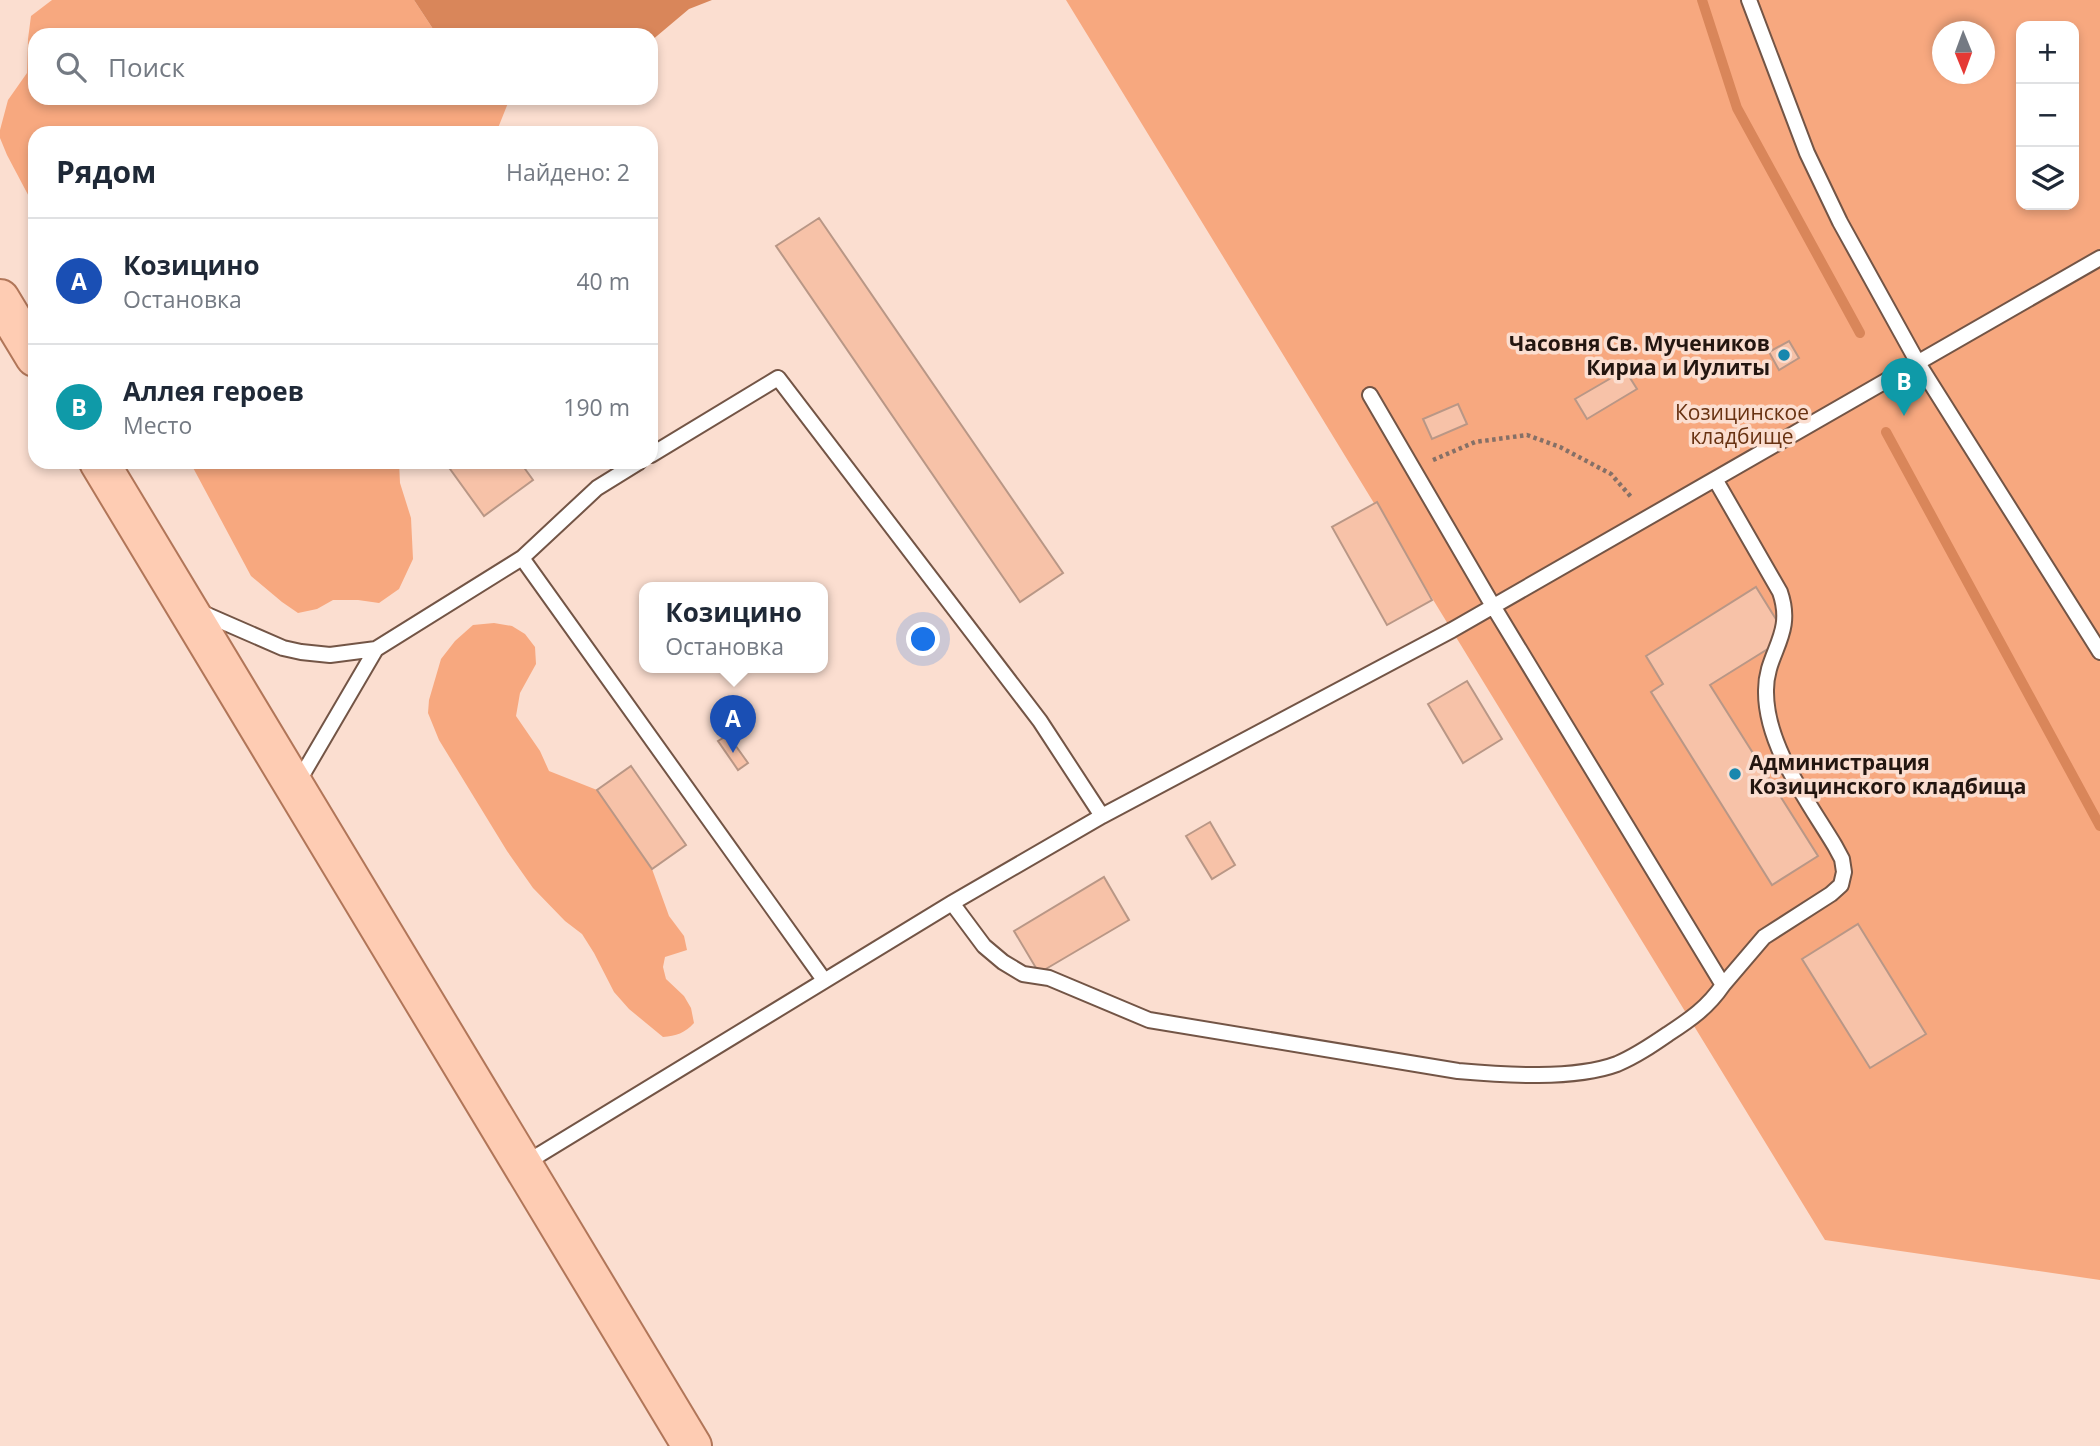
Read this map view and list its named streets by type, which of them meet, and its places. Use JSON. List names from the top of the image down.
{
  "parks": ["Козицинское кладбище"],
  "places": ["Часовня Св. Мучеников Кириа и Иулиты", "Администрация Козицинского кладбища"],
  "north": "bottom",
  "page": {
    "map_buttons": ["+", "−"],
    "search": "Поиск",
    "heading": ["Рядом", "Найдено: 2"],
    "list": [
      {
        "mark": "A",
        "name": "Козицино",
        "note": "Остановка",
        "value": "40 m"
      },
      {
        "mark": "B",
        "name": "Аллея героев",
        "note": "Место",
        "value": "190 m"
      }
    ],
    "pins": ["B", "A"],
    "popup": ["Козицино", "Остановка"]
  }
}
